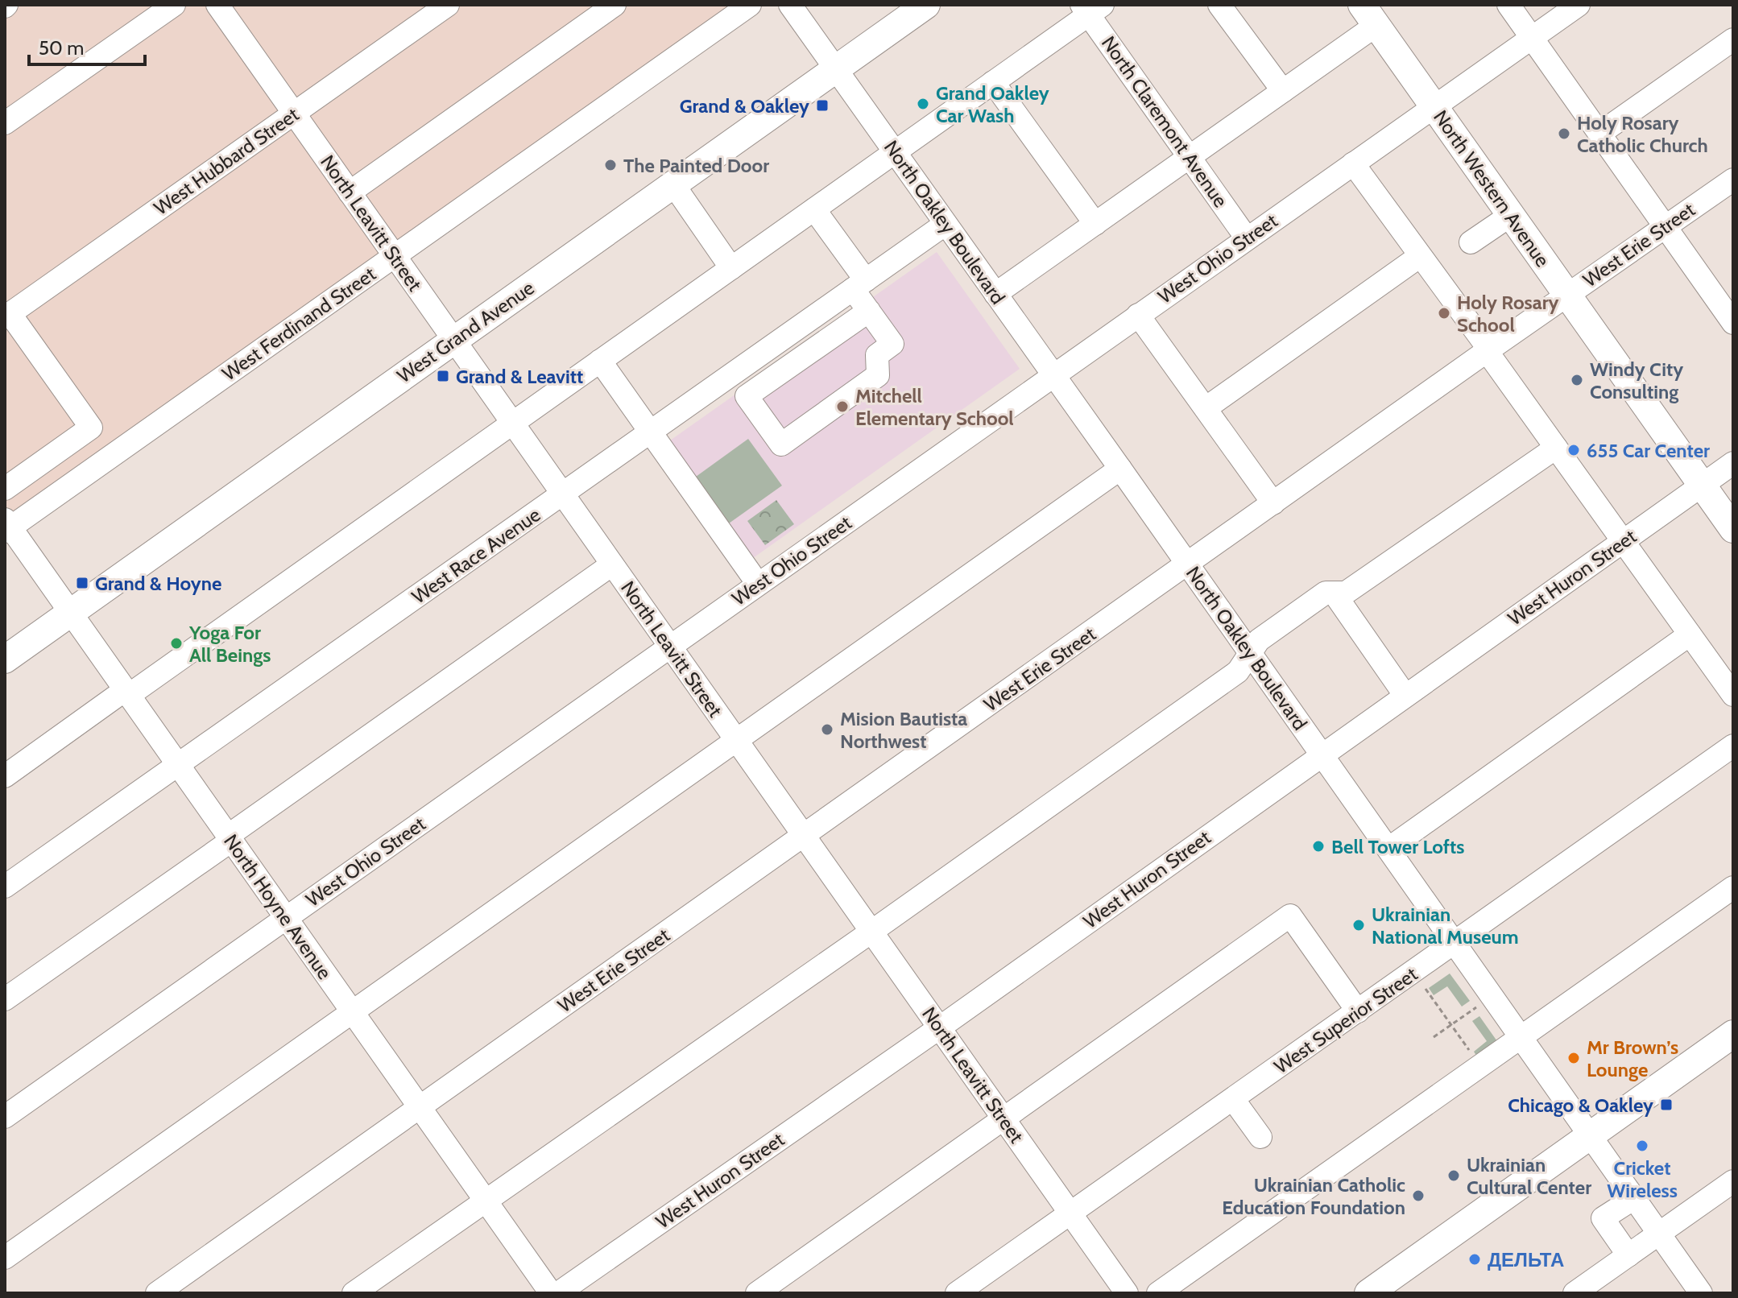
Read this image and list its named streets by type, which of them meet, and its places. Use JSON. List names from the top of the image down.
{
  "streets": {
    "main road": ["North Western Avenue", "West Grand Avenue"],
    "street": [
      "North Claremont Avenue",
      "West Hubbard Street",
      "North Oakley Boulevard",
      "North Leavitt Street",
      "West Erie Street",
      "West Ohio Street",
      "West Ferdinand Street",
      "West Race Avenue",
      "West Huron Street",
      "North Hoyne Avenue",
      "West Superior Street"
    ]
  },
  "crossings": [
    ["North Claremont Avenue", "West Ohio Street"],
    ["West Hubbard Street", "North Leavitt Street"],
    ["North Western Avenue", "West Erie Street"],
    ["North Western Avenue", "West Ohio Street"],
    ["North Western Avenue", "West Huron Street"],
    ["North Oakley Boulevard", "West Erie Street"],
    ["North Oakley Boulevard", "West Ohio Street"],
    ["North Oakley Boulevard", "West Grand Avenue"],
    ["North Oakley Boulevard", "West Race Avenue"],
    ["North Oakley Boulevard", "West Huron Street"],
    ["North Oakley Boulevard", "West Superior Street"],
    ["North Leavitt Street", "West Erie Street"],
    ["North Leavitt Street", "West Ohio Street"],
    ["North Leavitt Street", "West Ferdinand Street"],
    ["North Leavitt Street", "West Grand Avenue"],
    ["North Leavitt Street", "West Race Avenue"],
    ["North Leavitt Street", "West Huron Street"],
    ["North Leavitt Street", "West Superior Street"],
    ["West Erie Street", "North Hoyne Avenue"],
    ["West Ohio Street", "North Hoyne Avenue"],
    ["West Ferdinand Street", "North Hoyne Avenue"],
    ["West Grand Avenue", "North Hoyne Avenue"],
    ["West Race Avenue", "North Hoyne Avenue"]
  ],
  "places": {
    "other": [
      "Grand Oakley Car Wash",
      "Holy Rosary Catholic Church",
      "The Painted Door",
      "Holy Rosary School",
      "Windy City Consulting",
      "Mitchell Elementary School",
      "655 Car Center",
      "Yoga For All Beings",
      "Mision Bautista Northwest",
      "Bell Tower Lofts",
      "Ukrainian National Museum",
      "Mr Brown’s Lounge",
      "Cricket Wireless",
      "Ukrainian Cultural Center",
      "Ukrainian Catholic Education Foundation",
      "ДЕЛЬТА"
    ],
    "transit": [
      "Grand & Oakley",
      "Grand & Leavitt",
      "Grand & Hoyne",
      "Chicago & Oakley"
    ]
  },
  "scale_bar": "50 m"
}
